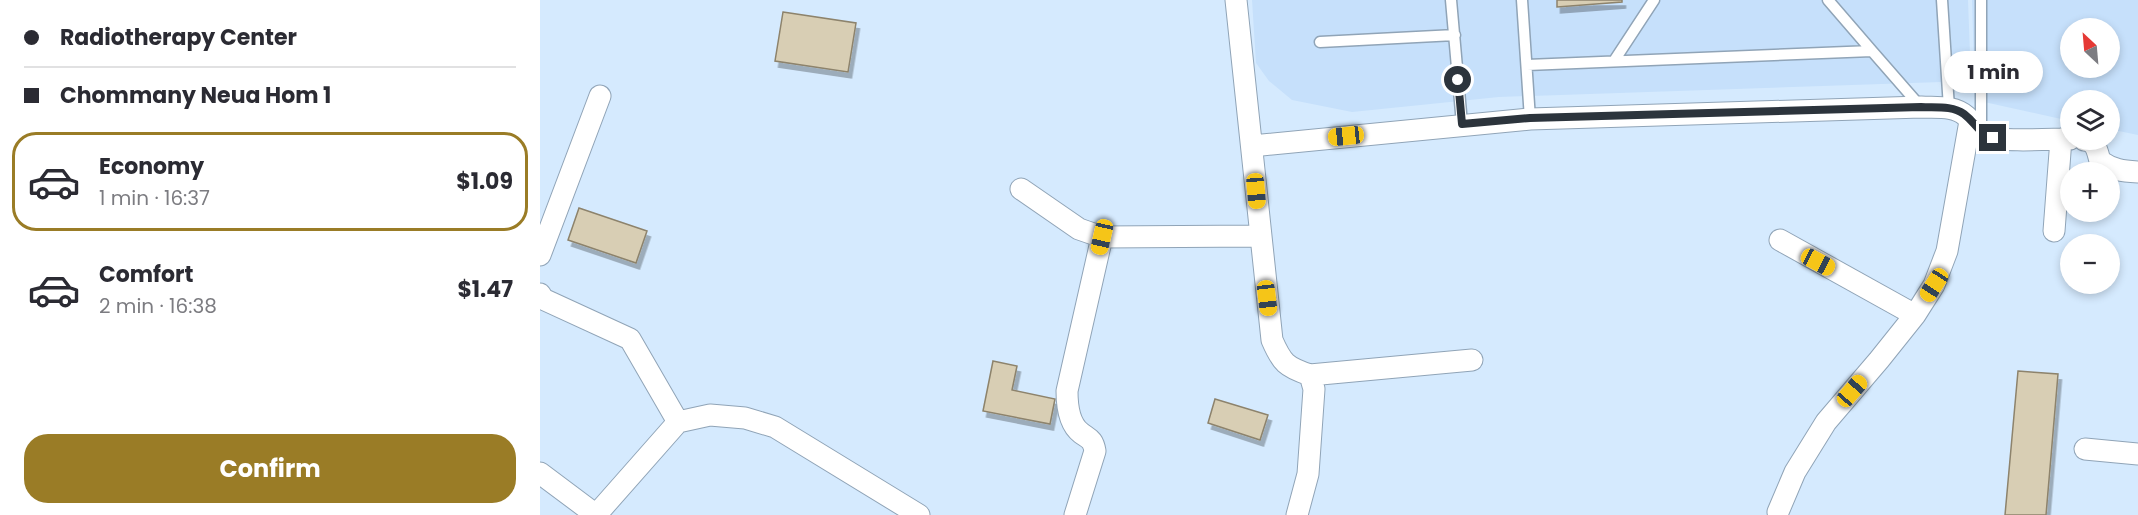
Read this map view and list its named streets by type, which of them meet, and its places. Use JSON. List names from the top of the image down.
{
  "north": "top left",
  "page": {
    "banner": ["Radiotherapy Center", "Chommany Neua Hom 1"],
    "map_buttons": ["+", "−"],
    "bubble": "1 min",
    "list": [
      {
        "name": "Economy",
        "note": "1 min · 16:37",
        "value": "$1.09"
      },
      {
        "name": "Comfort",
        "note": "2 min · 16:38",
        "value": "$1.47"
      }
    ],
    "buttons": "Confirm"
  }
}
